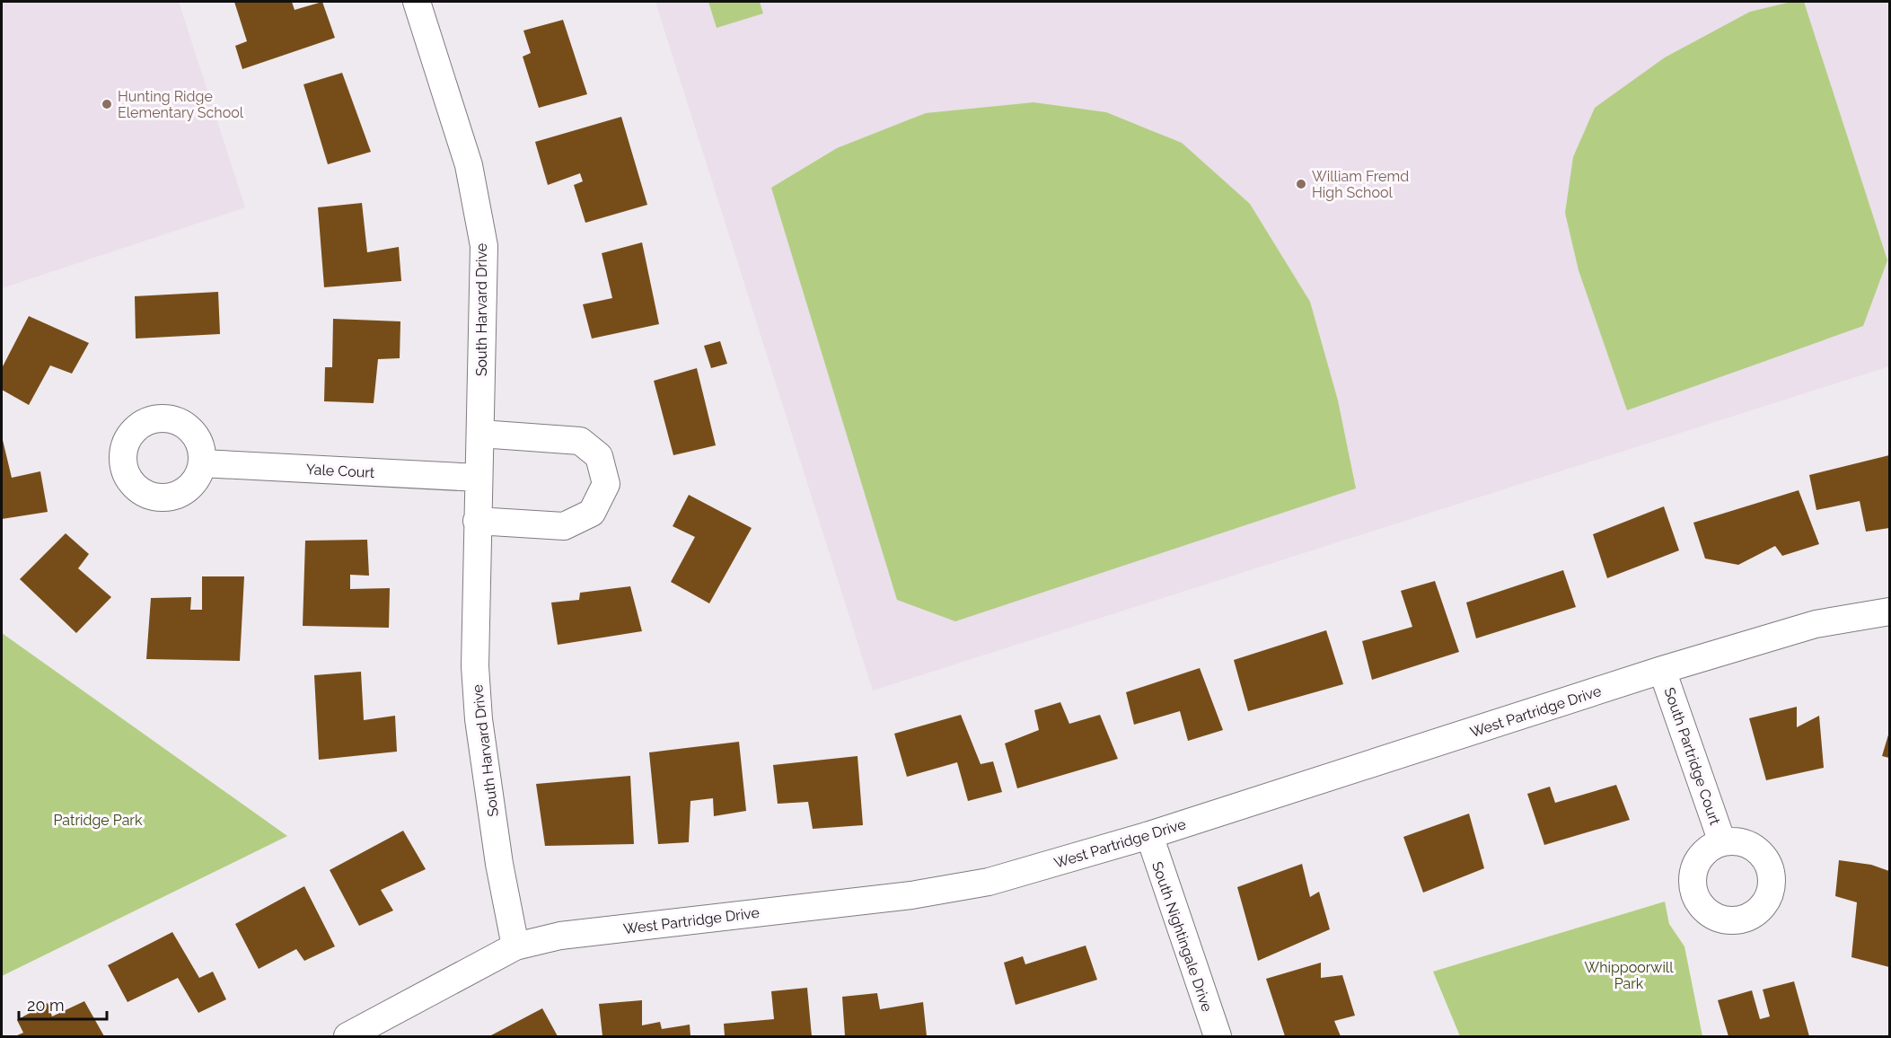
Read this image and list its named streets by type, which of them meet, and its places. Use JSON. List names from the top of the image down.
{
  "streets": {
    "street": [
      "South Harvard Drive",
      "Yale Court",
      "West Partridge Drive",
      "South Partridge Court",
      "South Nightingale Drive"
    ]
  },
  "crossings": [
    ["South Harvard Drive", "Yale Court"],
    ["South Harvard Drive", "West Partridge Drive"],
    ["West Partridge Drive", "South Partridge Court"],
    ["West Partridge Drive", "South Nightingale Drive"]
  ],
  "parks": ["Patridge Park", "Whippoorwill Park"],
  "places": ["Hunting Ridge Elementary School", "William Fremd High School"],
  "scale_bar": "20 m"
}
